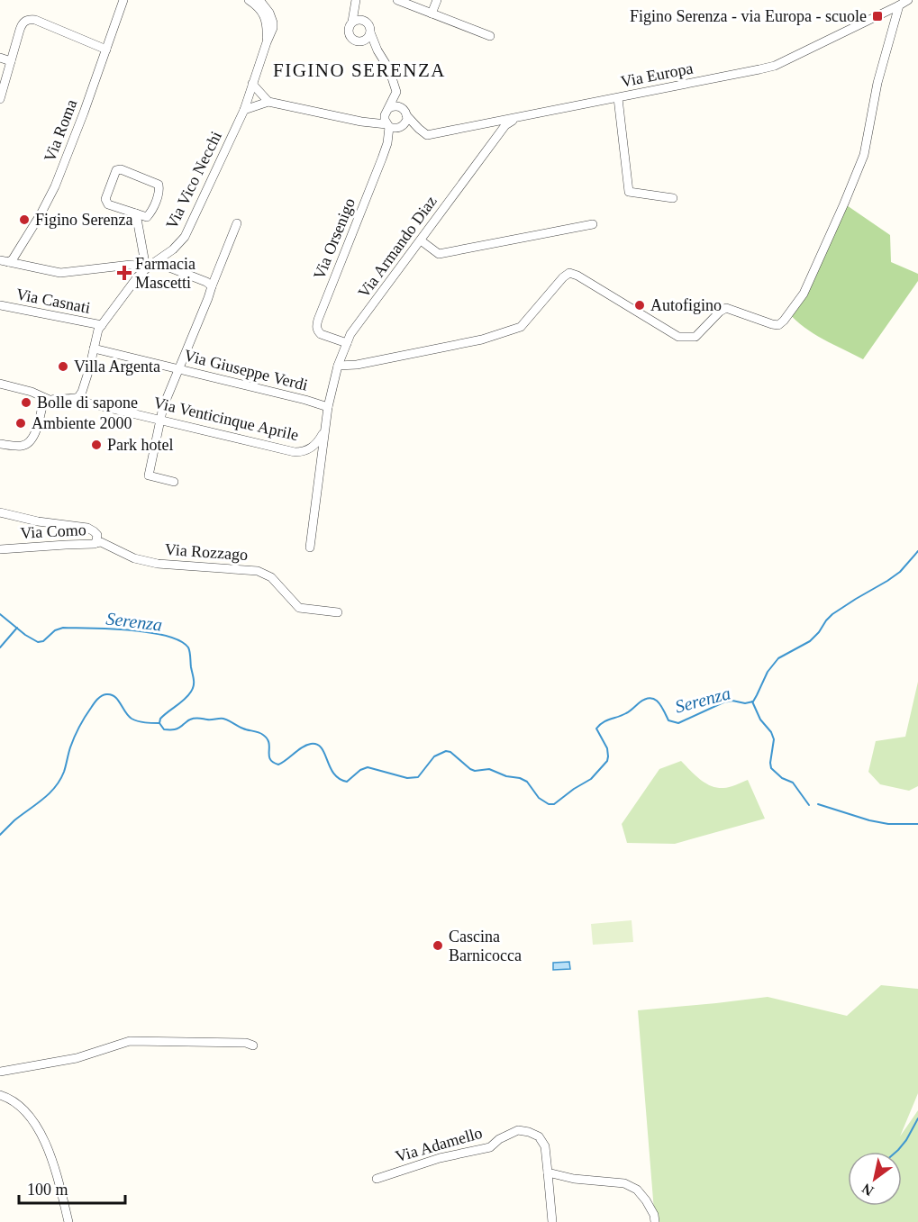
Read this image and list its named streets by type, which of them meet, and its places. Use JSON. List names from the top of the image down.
{
  "streets": {
    "street": [
      "Via Europa",
      "Via Roma",
      "Via Vico Necchi",
      "Via Orsenigo",
      "Via Armando Diaz",
      "Via Casnati",
      "Via Giuseppe Verdi",
      "Via Venticinque Aprile",
      "Via Como",
      "Via Rozzago",
      "Via Adamello"
    ]
  },
  "crossings": [
    ["Via Europa", "Via Armando Diaz"],
    ["Via Vico Necchi", "Via Casnati"],
    ["Via Vico Necchi", "Via Giuseppe Verdi"],
    ["Via Vico Necchi", "Via Venticinque Aprile"],
    ["Via Orsenigo", "Via Armando Diaz"],
    ["Via Armando Diaz", "Via Giuseppe Verdi"],
    ["Via Armando Diaz", "Via Venticinque Aprile"],
    ["Via Como", "Via Rozzago"]
  ],
  "districts": ["FIGINO SERENZA"],
  "water": ["Serenza"],
  "places": {
    "transit": ["Figino Serenza - via Europa - scuole"],
    "other": [
      "Figino Serenza",
      "Autofigino",
      "Villa Argenta",
      "Bolle di sapone",
      "Ambiente 2000",
      "Park hotel",
      "Cascina Barnicocca"
    ],
    "health": ["Farmacia Mascetti"]
  },
  "scale_bar": "100 m",
  "north": "bottom left"
}
